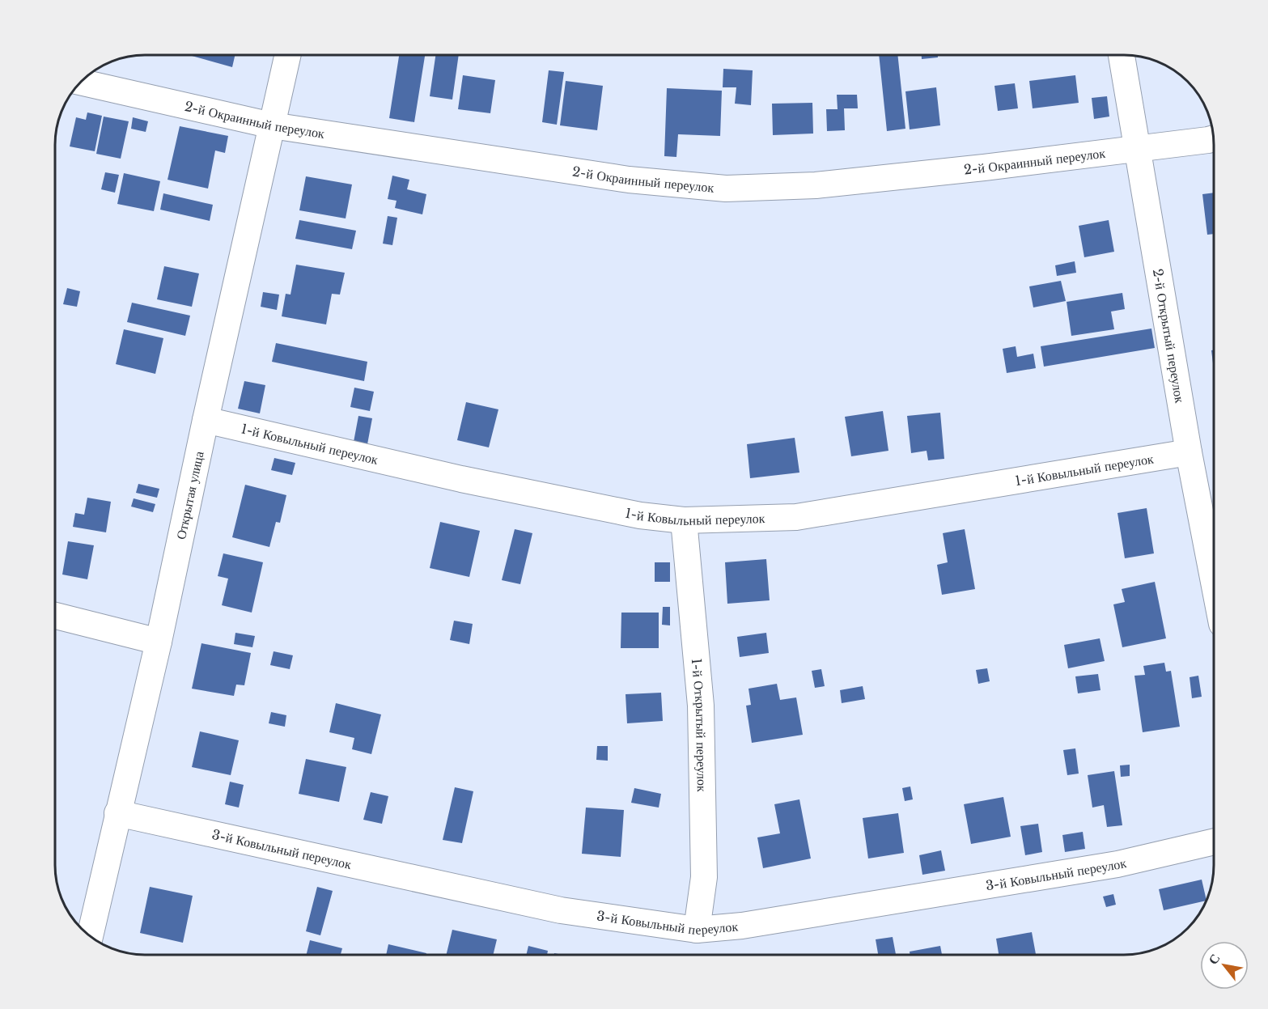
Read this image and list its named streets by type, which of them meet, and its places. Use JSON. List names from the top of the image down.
{
  "streets": {
    "street": [
      "2-й Окраинный переулок",
      "2-й Открытый переулок",
      "1-й Ковыльный переулок",
      "Открытая улица",
      "1-й Открытый переулок",
      "3-й Ковыльный переулок"
    ]
  },
  "crossings": [
    ["2-й Окраинный переулок", "2-й Открытый переулок"],
    ["2-й Окраинный переулок", "Открытая улица"],
    ["2-й Открытый переулок", "1-й Ковыльный переулок"],
    ["1-й Ковыльный переулок", "Открытая улица"],
    ["1-й Ковыльный переулок", "1-й Открытый переулок"],
    ["Открытая улица", "3-й Ковыльный переулок"],
    ["1-й Открытый переулок", "3-й Ковыльный переулок"]
  ],
  "north": "top left"
}
